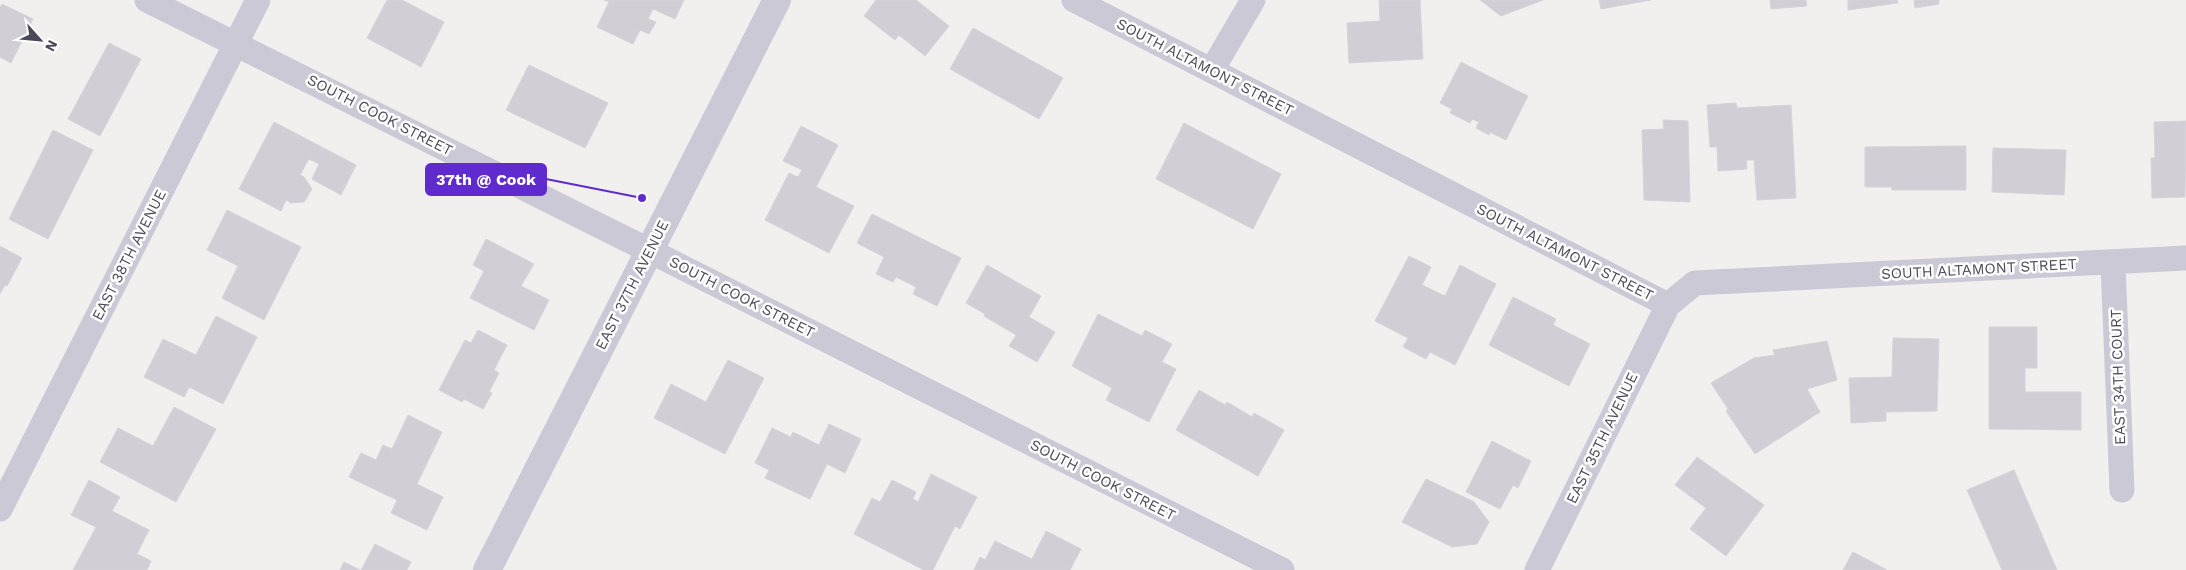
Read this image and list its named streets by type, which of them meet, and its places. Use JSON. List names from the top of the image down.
{
  "streets": {
    "street": [
      "SOUTH ALTAMONT STREET",
      "SOUTH COOK STREET",
      "EAST 38TH AVENUE",
      "EAST 37TH AVENUE",
      "EAST 34TH COURT",
      "EAST 35TH AVENUE"
    ]
  },
  "crossings": [
    ["SOUTH ALTAMONT STREET", "EAST 34TH COURT"],
    ["SOUTH ALTAMONT STREET", "EAST 35TH AVENUE"],
    ["SOUTH COOK STREET", "EAST 38TH AVENUE"],
    ["SOUTH COOK STREET", "EAST 37TH AVENUE"]
  ],
  "places": ["37th @ Cook"],
  "north": "bottom right"
}
